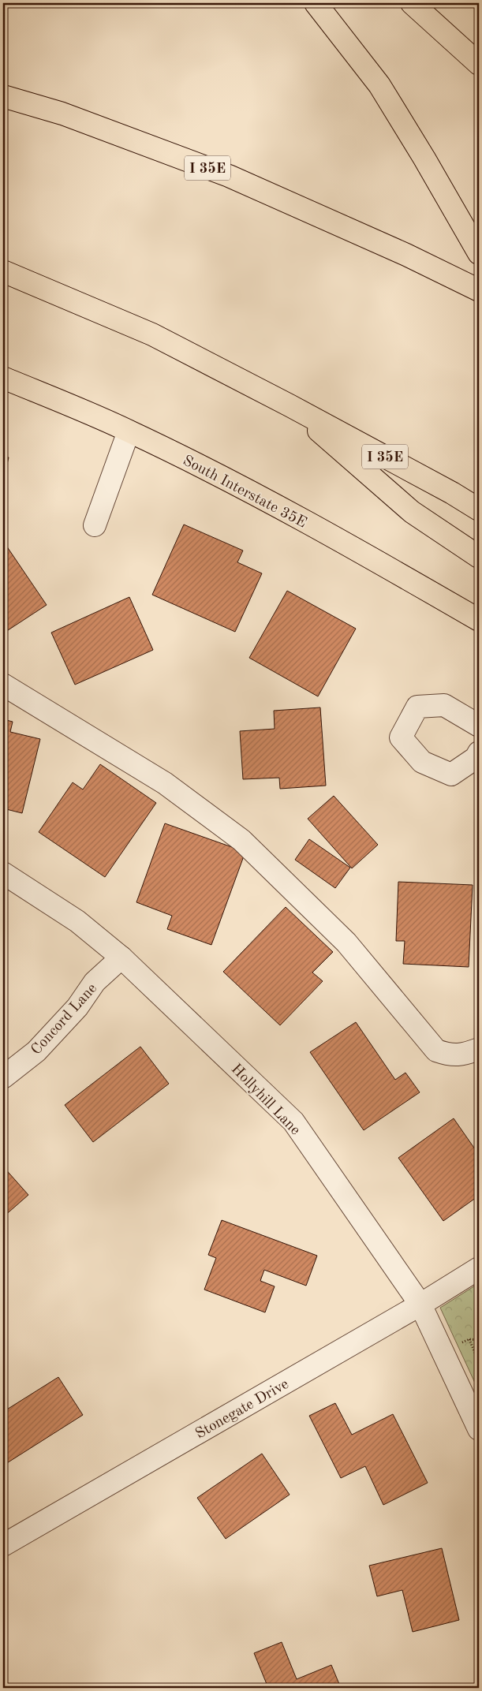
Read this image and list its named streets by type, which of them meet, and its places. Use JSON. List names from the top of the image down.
{
  "streets": {
    "main road": ["I 35E", "South Interstate 35E"],
    "street": ["Concord Lane", "Hollyhill Lane", "Stonegate Drive"]
  },
  "crossings": [
    ["Concord Lane", "Hollyhill Lane"],
    ["Hollyhill Lane", "Stonegate Drive"]
  ]
}
